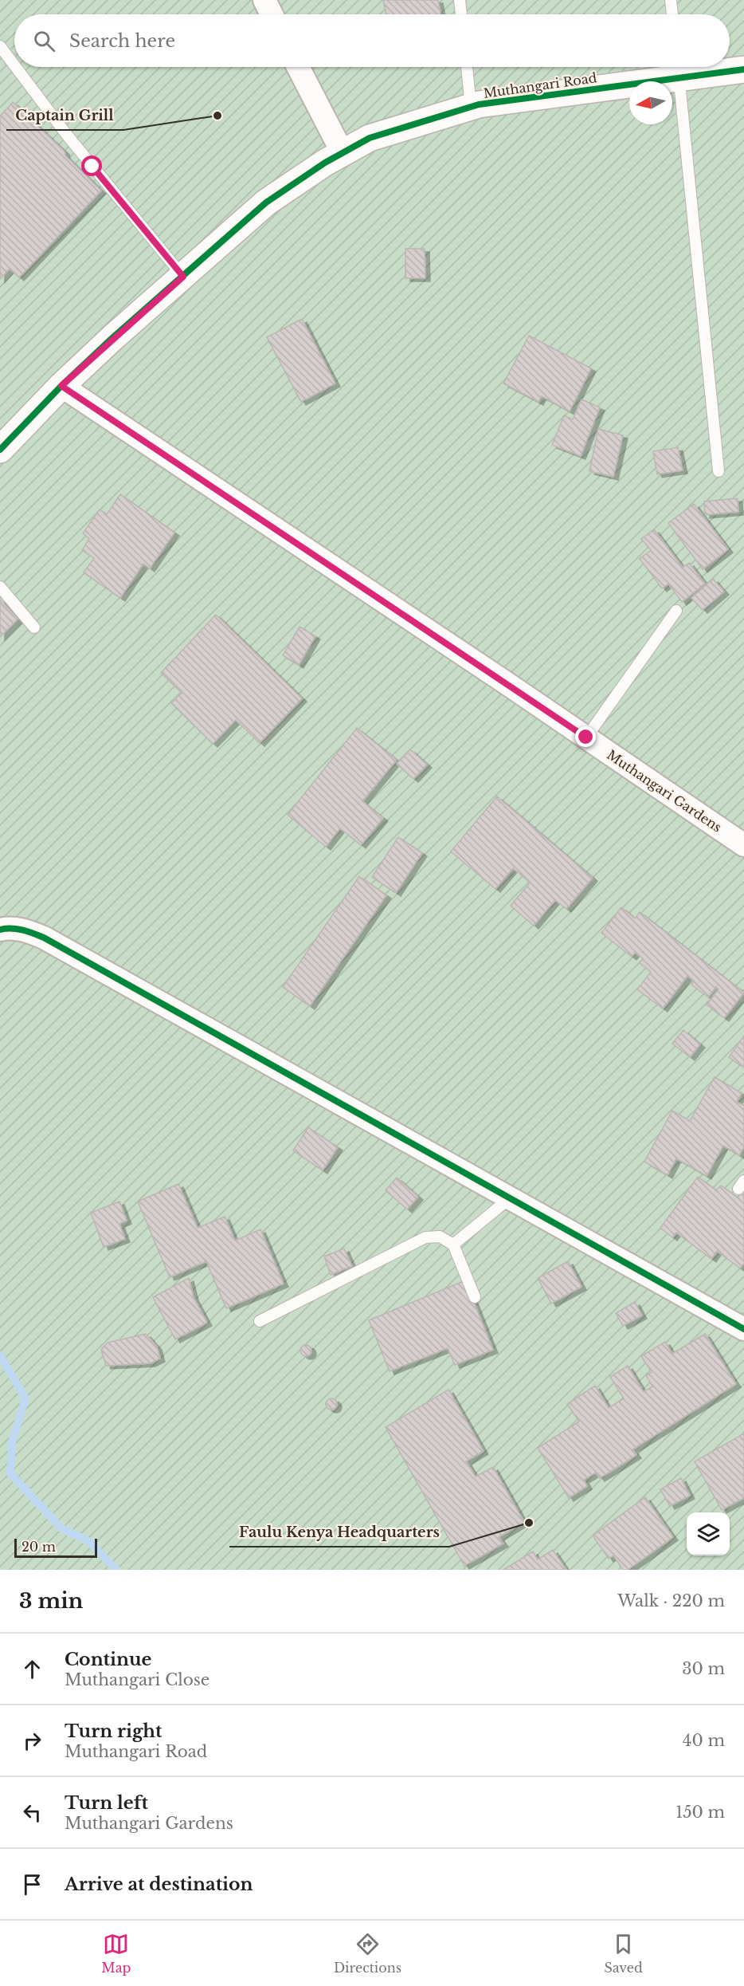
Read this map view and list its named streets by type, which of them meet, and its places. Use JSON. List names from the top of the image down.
{
  "streets": {
    "street": ["Muthangari Road", "Muthangari Gardens"]
  },
  "crossings": [
    ["Muthangari Road", "Muthangari Gardens"]
  ],
  "places": ["Captain Grill", "Faulu Kenya Headquarters"],
  "scale_bar": "20 m",
  "north": "left",
  "page": {
    "search": "Search here",
    "scale": "20 m",
    "heading": ["3 min", "Walk · 220 m"],
    "list": [
      ["Continue", "Muthangari Close", "30 m"],
      ["Turn right", "Muthangari Road", "40 m"],
      ["Turn left", "Muthangari Gardens", "150 m"],
      "Arrive at destination"
    ],
    "nav": ["Map", "Directions", "Saved"]
  }
}
